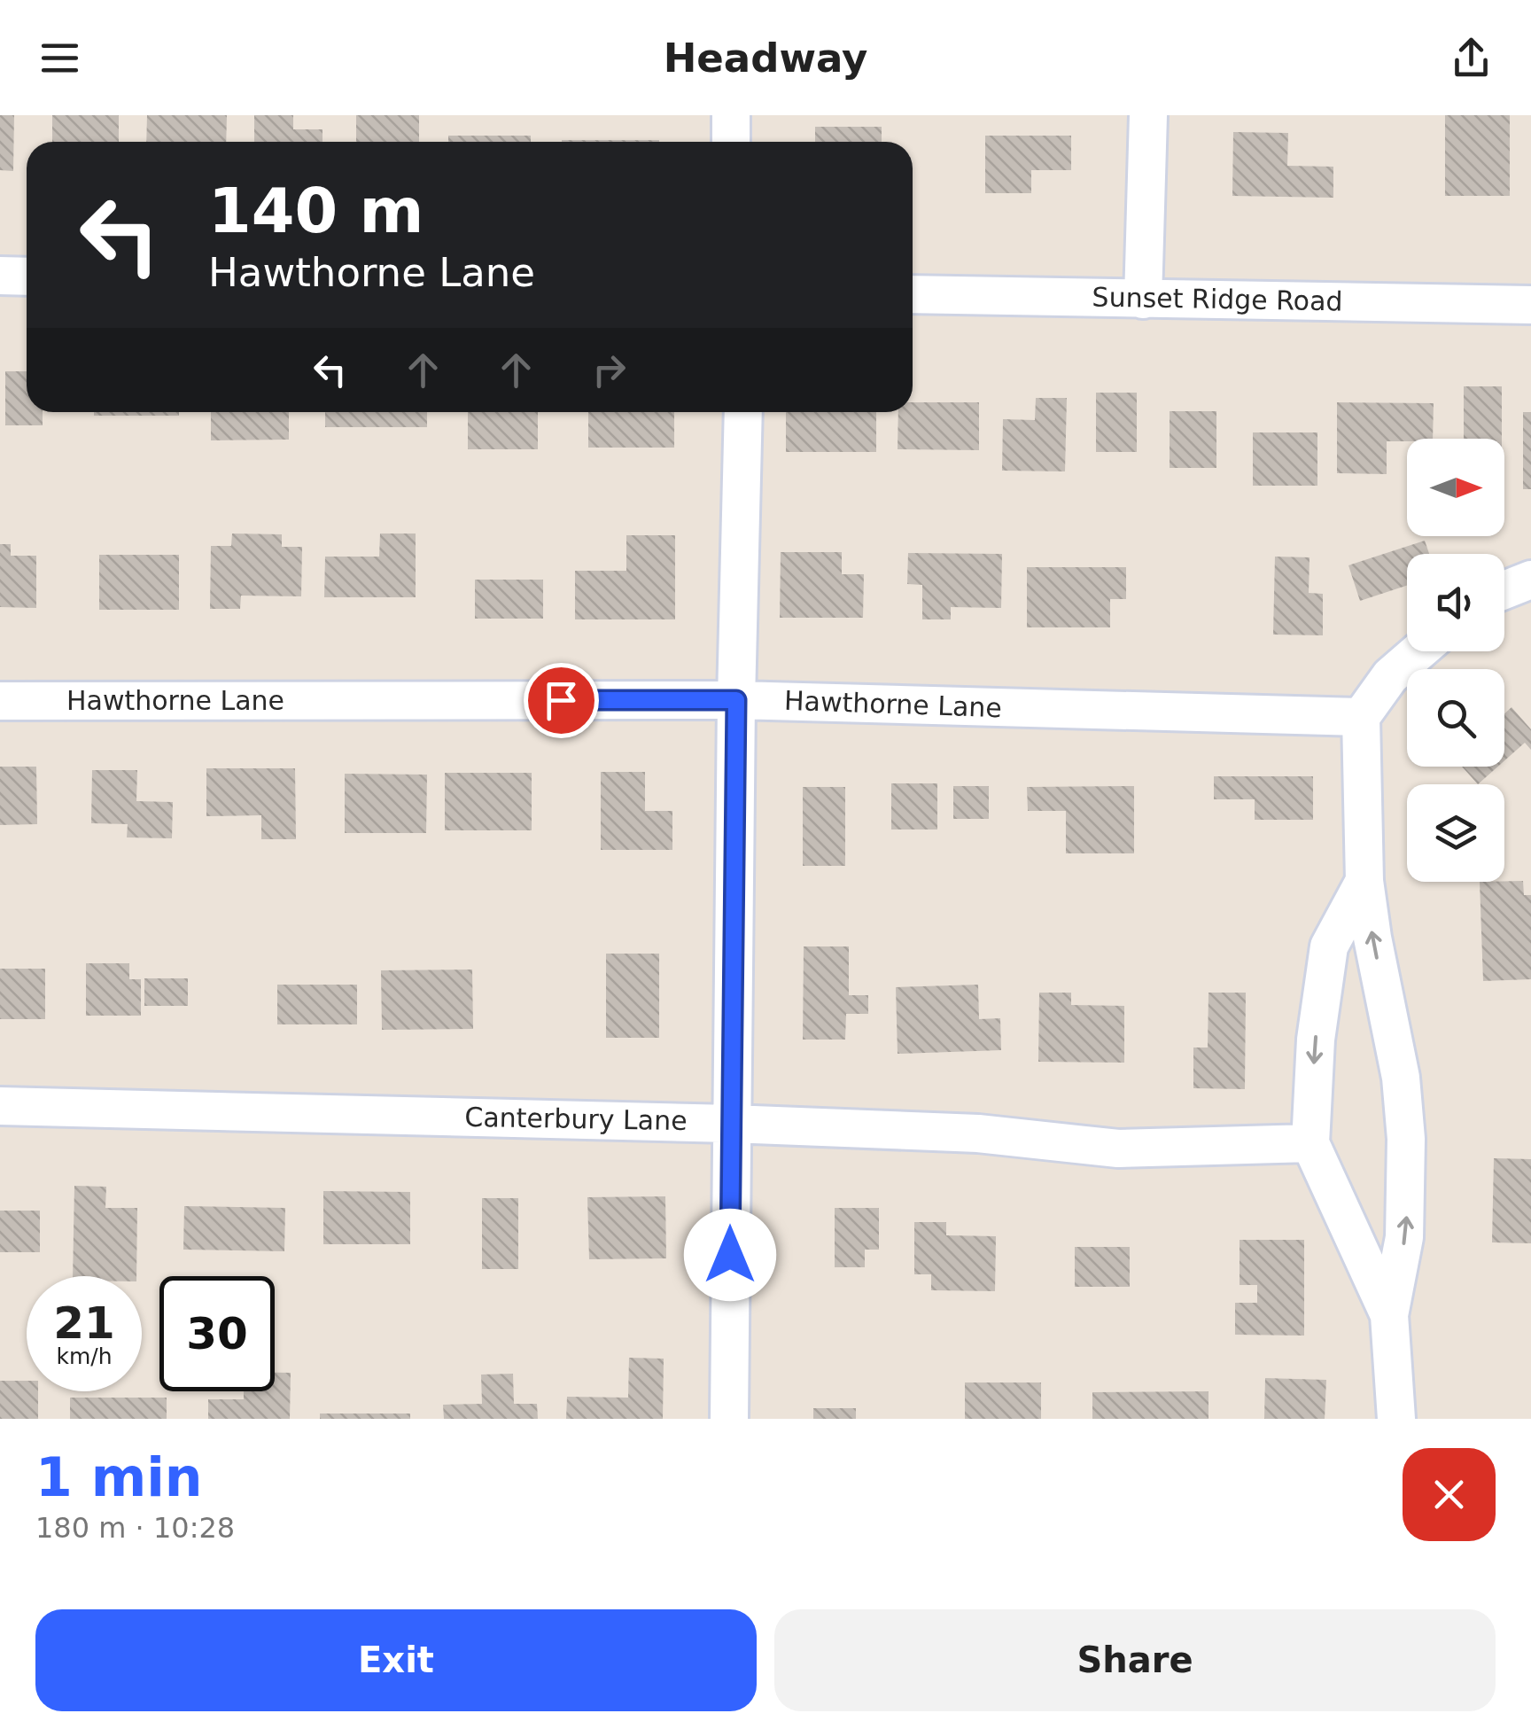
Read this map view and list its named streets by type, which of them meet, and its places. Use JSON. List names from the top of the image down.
{
  "streets": {
    "street": ["Sunset Ridge Road", "Hawthorne Lane", "Canterbury Lane"]
  },
  "north": "right",
  "page": {
    "header": "Headway",
    "turn": ["140 m", "Hawthorne Lane"],
    "speed": "21 km/h",
    "limit": "30",
    "heading": ["1 min", "180 m · 10:28"],
    "buttons": ["Exit", "Share"]
  }
}
